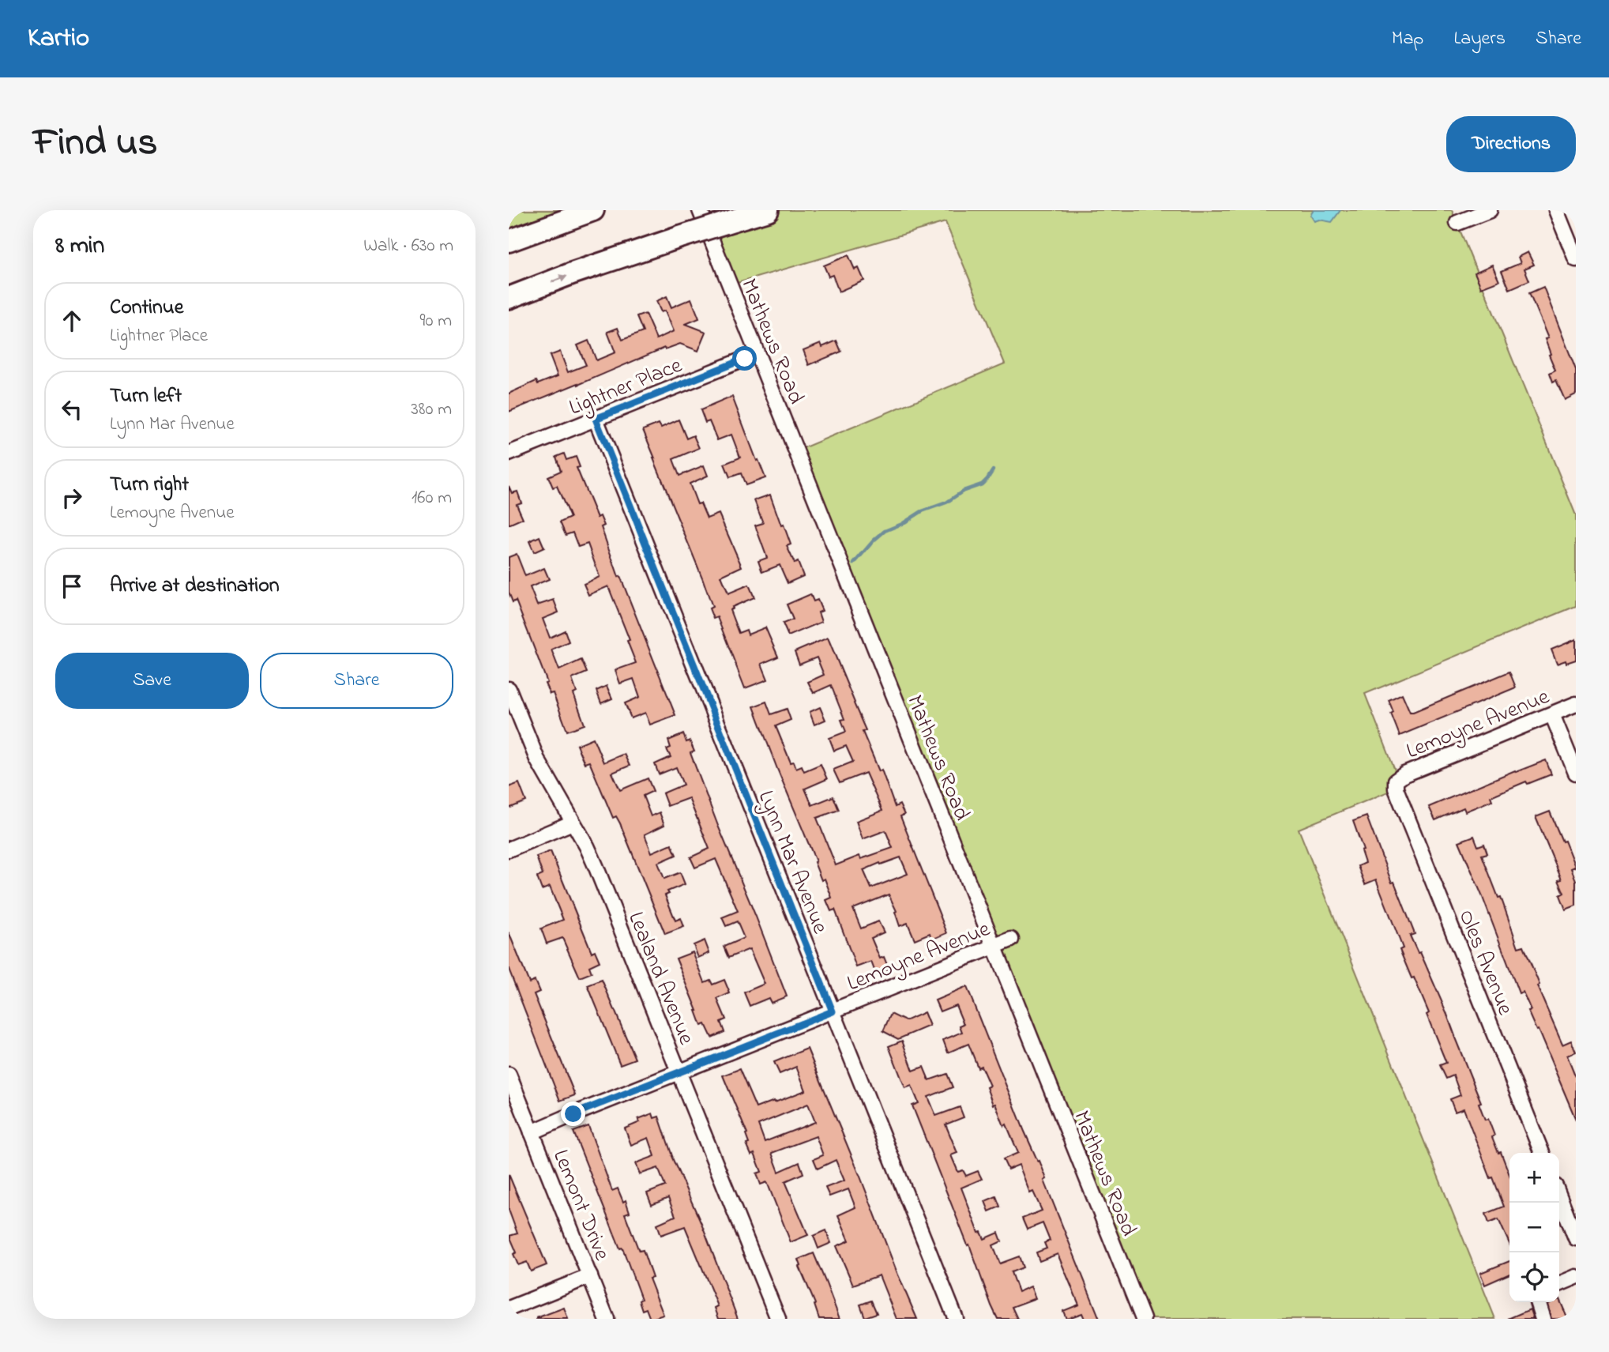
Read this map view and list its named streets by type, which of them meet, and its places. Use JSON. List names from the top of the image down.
{
  "streets": {
    "street": [
      "Mathews Road",
      "Lightner Place",
      "Lemoyne Avenue",
      "Lynn Mar Avenue",
      "Oles Avenue",
      "Lealand Avenue",
      "Lemont Drive"
    ]
  },
  "crossings": [
    ["Mathews Road", "Lightner Place"],
    ["Mathews Road", "Lemoyne Avenue"],
    ["Lightner Place", "Lynn Mar Avenue"],
    ["Lemoyne Avenue", "Lynn Mar Avenue"],
    ["Lemoyne Avenue", "Oles Avenue"],
    ["Lemoyne Avenue", "Lealand Avenue"],
    ["Lemoyne Avenue", "Lemont Drive"]
  ],
  "page": {
    "header": "Kartio",
    "nav": ["Map", "Layers", "Share"],
    "title": "Find us",
    "buttons": [
      "Directions",
      ["Save", "Share"]
    ],
    "heading": ["8 min", "Walk · 630 m"],
    "list": [
      ["Continue", "Lightner Place", "90 m"],
      ["Turn left", "Lynn Mar Avenue", "380 m"],
      ["Turn right", "Lemoyne Avenue", "160 m"],
      "Arrive at destination"
    ],
    "map_buttons": ["+", "−"]
  }
}
